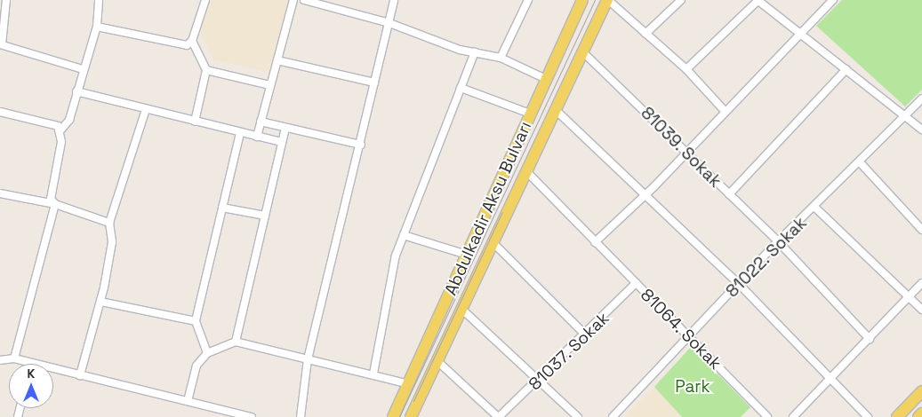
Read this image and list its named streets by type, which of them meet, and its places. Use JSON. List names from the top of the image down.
{
  "streets": {
    "main road": ["Abdulkadir Aksu Bulvarı"],
    "street": [
      "81039. Sokak",
      "81022. Sokak",
      "81064. Sokak",
      "81037. Sokak"
    ]
  },
  "crossings": [
    ["81039. Sokak", "81022. Sokak"],
    ["81022. Sokak", "81064. Sokak"],
    ["81064. Sokak", "81037. Sokak"]
  ],
  "parks": ["Park"],
  "north": "top"
}
